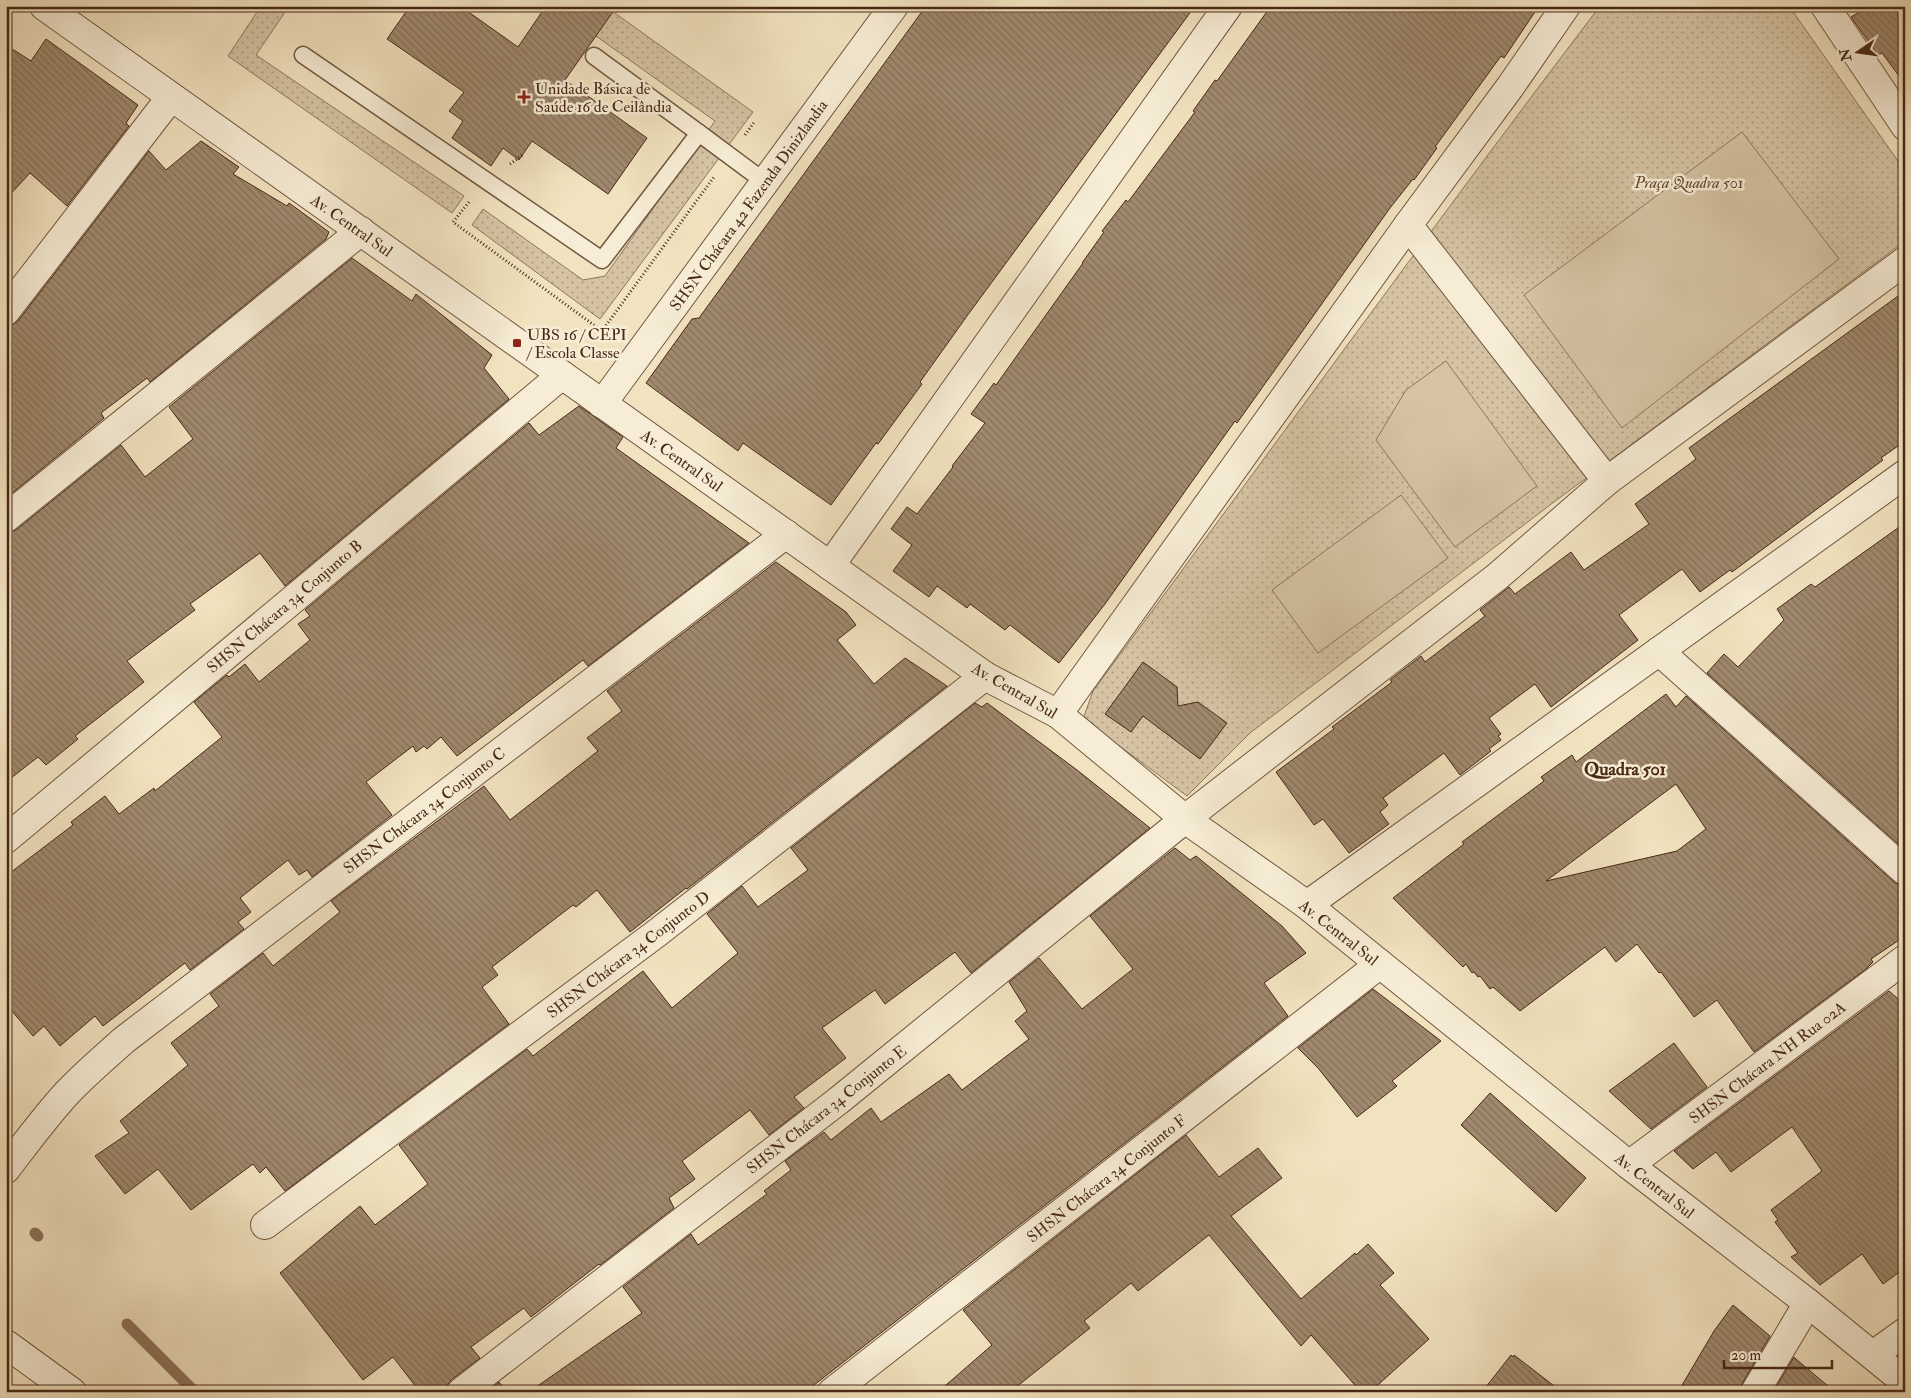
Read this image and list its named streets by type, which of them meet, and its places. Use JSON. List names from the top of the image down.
{
  "streets": {
    "street": [
      "SHSN Chácara 42 Fazenda Dinizlandia",
      "Av. Central Sul",
      "SHSN Chácara 34 Conjunto B",
      "SHSN Chácara 34 Conjunto C",
      "SHSN Chácara 34 Conjunto D",
      "SHSN Chácara NH Rua 02A",
      "SHSN Chácara 34 Conjunto E",
      "SHSN Chácara 34 Conjunto F"
    ]
  },
  "crossings": [
    ["SHSN Chácara 42 Fazenda Dinizlandia", "Av. Central Sul"],
    ["Av. Central Sul", "SHSN Chácara 34 Conjunto B"],
    ["Av. Central Sul", "SHSN Chácara 34 Conjunto C"],
    ["Av. Central Sul", "SHSN Chácara 34 Conjunto D"],
    ["Av. Central Sul", "SHSN Chácara NH Rua 02A"],
    ["Av. Central Sul", "SHSN Chácara 34 Conjunto E"],
    ["Av. Central Sul", "SHSN Chácara 34 Conjunto F"]
  ],
  "districts": ["Quadra 501"],
  "parks": ["Praça Quadra 501"],
  "places": {
    "health": ["Unidade Básica de Saúde 16 de Ceilândia"],
    "transit": ["UBS 16 / CEPI / Escola Classe"]
  },
  "scale_bar": "20 m",
  "north": "left"
}
